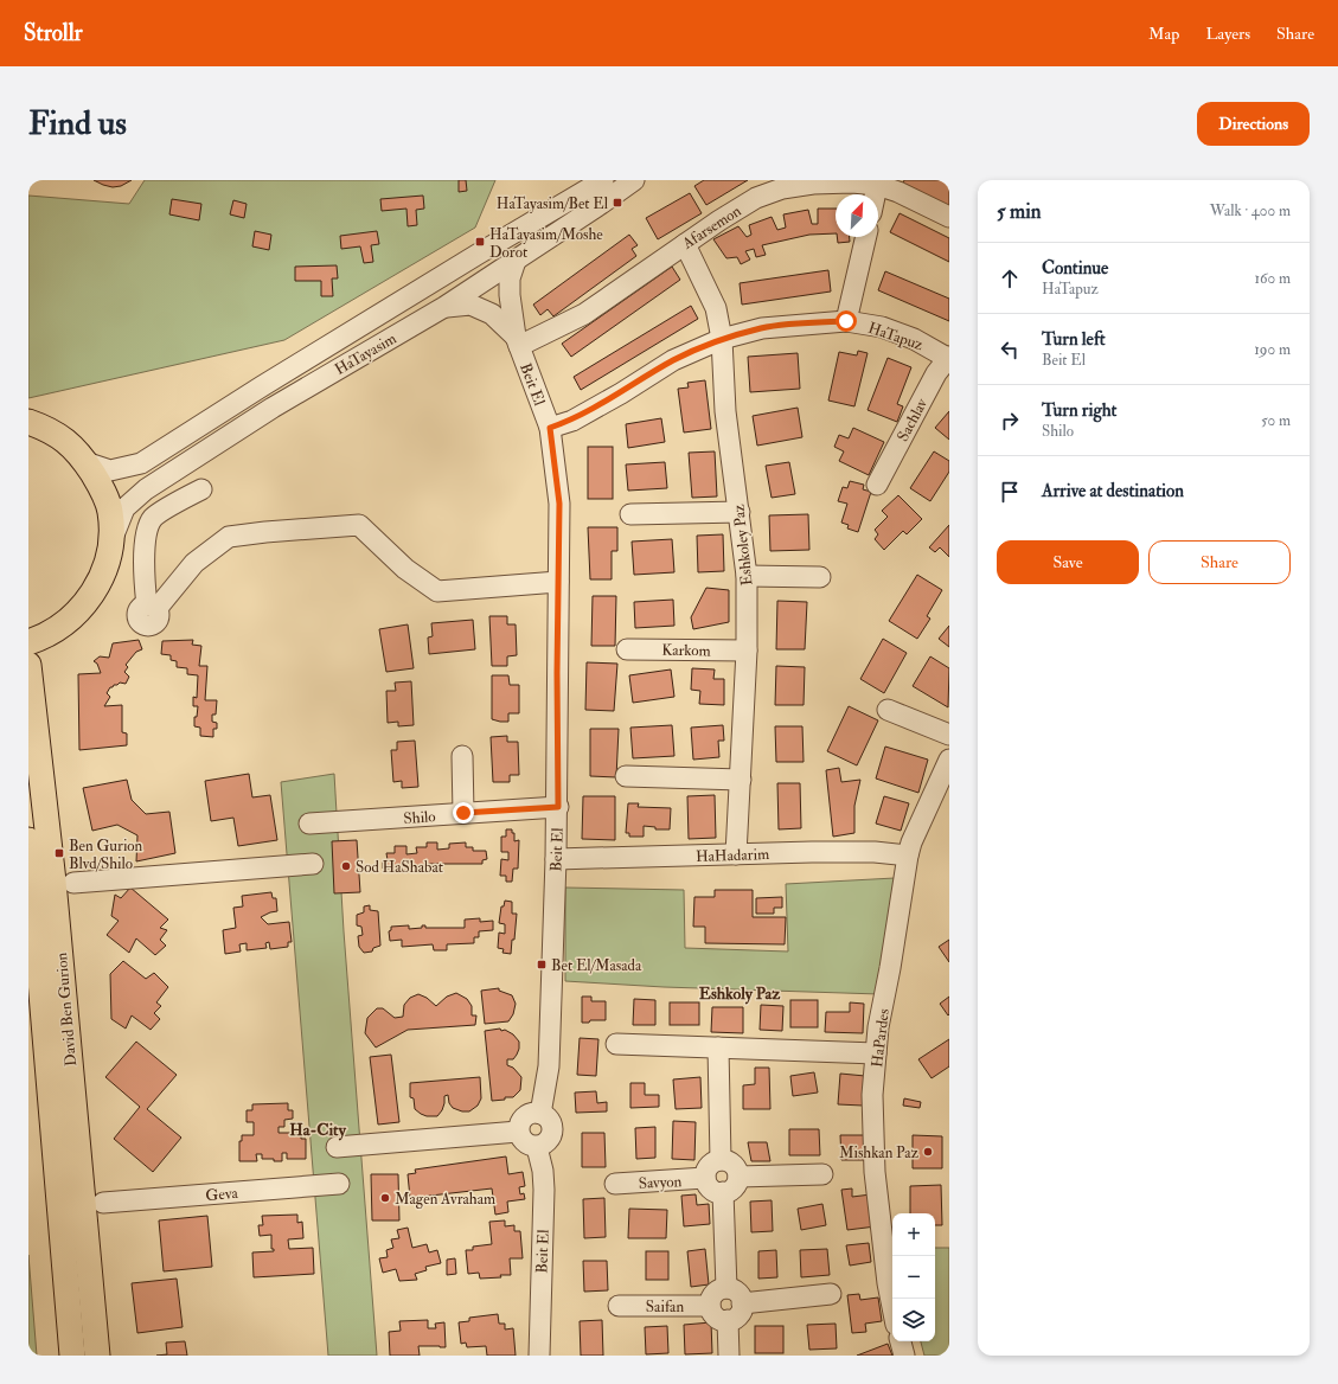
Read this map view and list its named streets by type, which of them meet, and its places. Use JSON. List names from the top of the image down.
{
  "streets": {
    "main road": ["David Ben Gurion"],
    "street": [
      "Afarsemon",
      "HaTapuz",
      "HaTayasim",
      "Beit El",
      "Sachlav",
      "Eshkoley Paz",
      "Karkom",
      "Shilo",
      "HaHadarim",
      "HaPardes",
      "Savyon",
      "Geva",
      "Saifan"
    ]
  },
  "crossings": [
    ["Afarsemon", "Beit El"],
    ["Afarsemon", "Eshkoley Paz"],
    ["HaTapuz", "Beit El"],
    ["HaTapuz", "Sachlav"],
    ["HaTapuz", "Eshkoley Paz"],
    ["HaTayasim", "Beit El"],
    ["Beit El", "Shilo"],
    ["Beit El", "HaHadarim"],
    ["Eshkoley Paz", "Karkom"],
    ["Eshkoley Paz", "HaHadarim"],
    ["HaHadarim", "HaPardes"]
  ],
  "districts": ["Eshkoly Paz", "Ha-City"],
  "places": {
    "transit": [
      "HaTayasim/Bet El",
      "HaTayasim/Moshe Dorot",
      "Ben Gurion Blvd/Shilo",
      "Bet El/Masada"
    ],
    "other": ["Sod HaShabat", "Mishkan Paz", "Magen Avraham"]
  },
  "north": "top right",
  "page": {
    "header": "Strollr",
    "nav": ["Map", "Layers", "Share"],
    "buttons": [
      "Directions",
      ["Save", "Share"]
    ],
    "title": "Find us",
    "heading": ["5 min", "Walk · 400 m"],
    "list": [
      ["Continue", "HaTapuz", "160 m"],
      ["Turn left", "Beit El", "190 m"],
      ["Turn right", "Shilo", "50 m"],
      "Arrive at destination"
    ],
    "map_buttons": ["+", "−"]
  }
}
